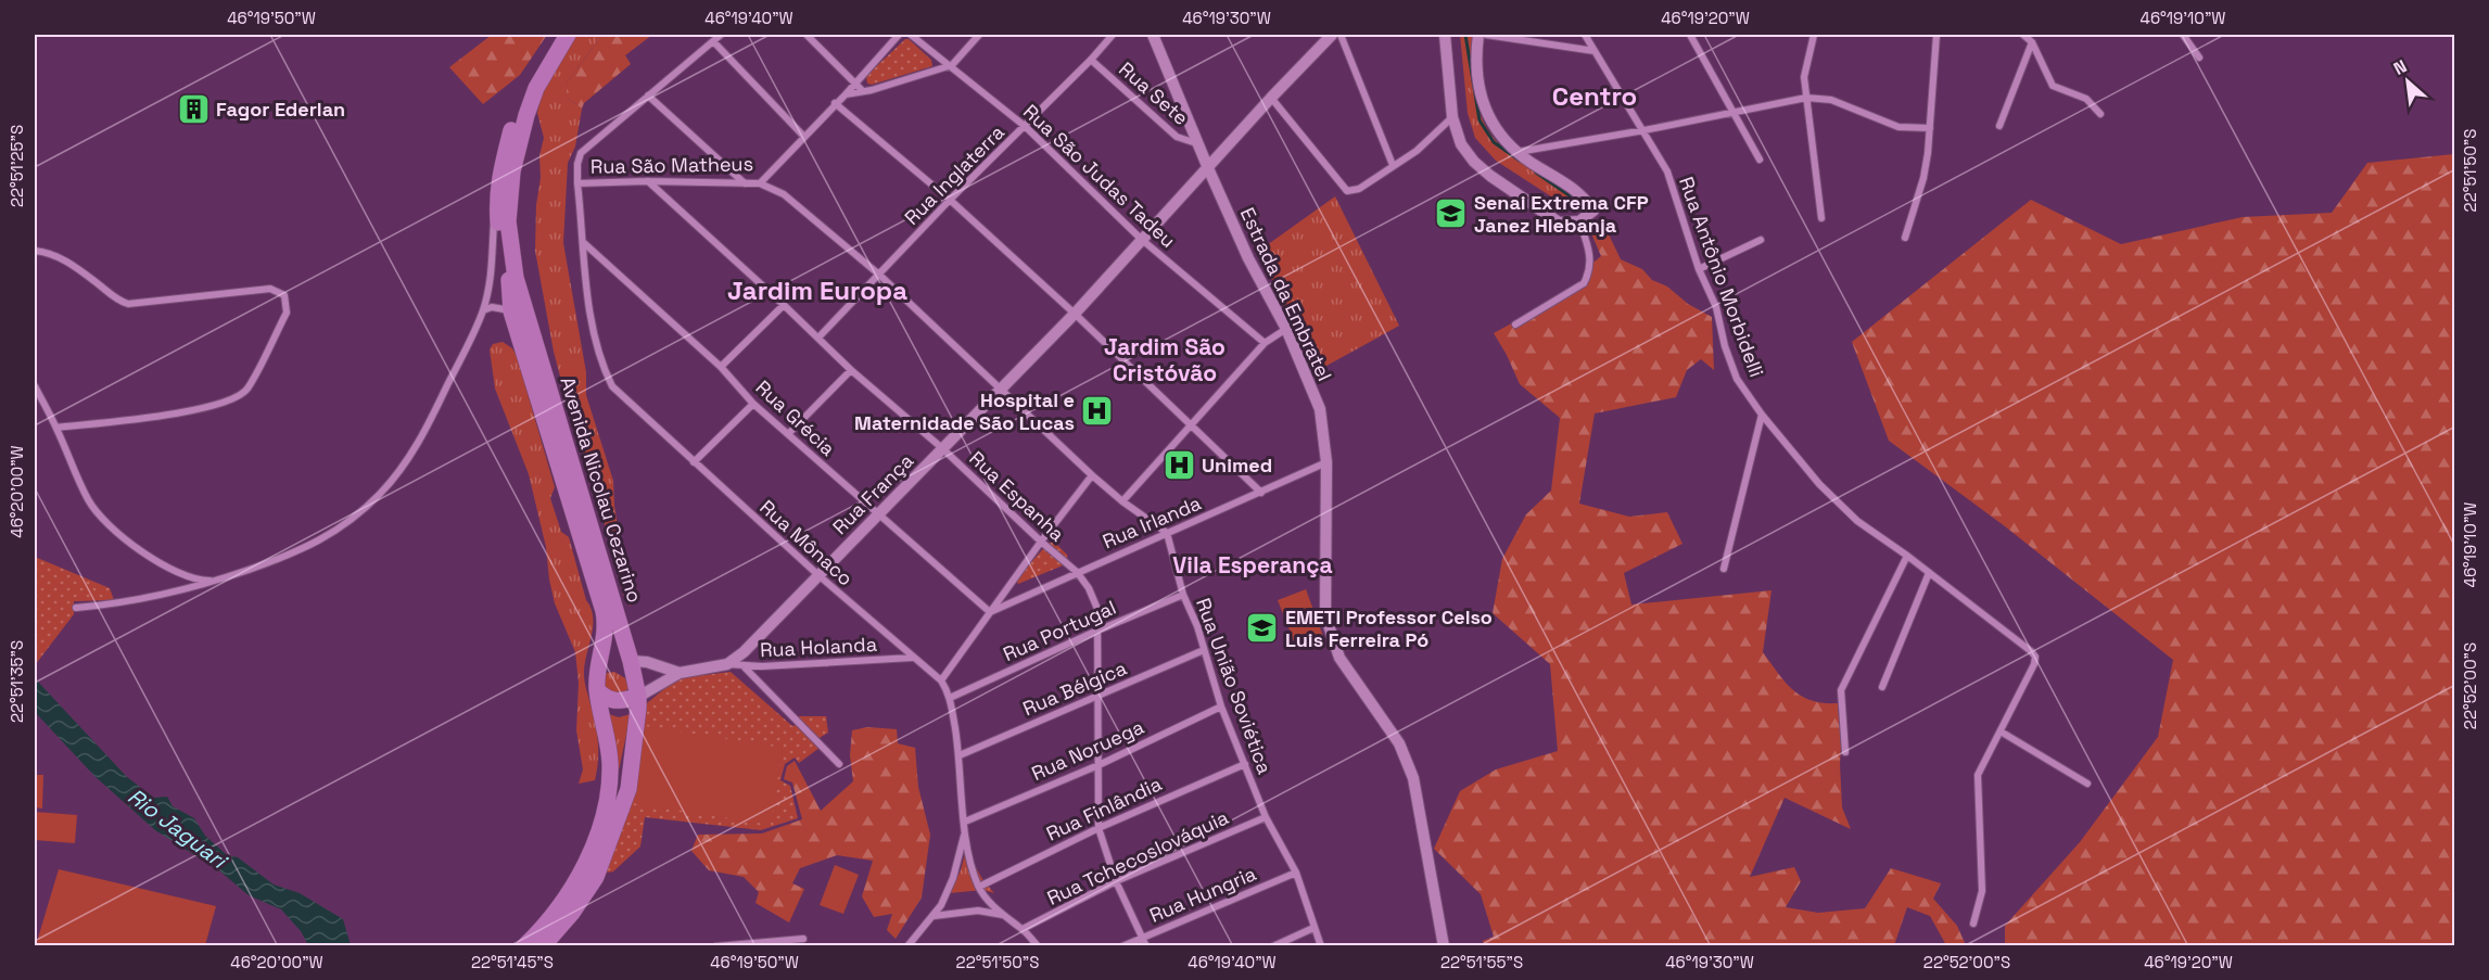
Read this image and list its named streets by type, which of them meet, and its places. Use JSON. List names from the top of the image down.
{
  "streets": {
    "main road": ["Avenida Nicolau Cezarino"],
    "street": [
      "Rua Sete",
      "Rua São Matheus",
      "Rua Inglaterra",
      "Rua São Judas Tadeu",
      "Rua Antônio Morbidelli",
      "Estrada da Embratel",
      "Rua Grécia",
      "Rua França",
      "Rua Espanha",
      "Rua Irlanda",
      "Rua Mônaco",
      "Rua Portugal",
      "Rua Holanda",
      "Rua União Soviética",
      "Rua Bélgica",
      "Rua Noruega",
      "Rua Finlândia",
      "Rua Tchecoslováquia",
      "Rua Hungria"
    ]
  },
  "crossings": [
    ["Rua Sete", "Rua Inglaterra"],
    ["Rua Sete", "Estrada da Embratel"],
    ["Rua São Matheus", "Rua Espanha"],
    ["Rua São Matheus", "Rua Mônaco"],
    ["Rua Inglaterra", "Rua São Judas Tadeu"],
    ["Rua Inglaterra", "Rua Espanha"],
    ["Rua São Judas Tadeu", "Rua França"],
    ["Estrada da Embratel", "Rua França"],
    ["Estrada da Embratel", "Rua Irlanda"],
    ["Rua Grécia", "Rua França"],
    ["Rua Grécia", "Rua Irlanda"],
    ["Rua Grécia", "Rua Mônaco"],
    ["Avenida Nicolau Cezarino", "Rua França"],
    ["Rua França", "Rua Espanha"],
    ["Rua França", "Rua Mônaco"],
    ["Rua França", "Rua Holanda"],
    ["Rua Espanha", "Rua Irlanda"],
    ["Rua Espanha", "Rua Portugal"],
    ["Rua Espanha", "Rua Bélgica"],
    ["Rua Espanha", "Rua Noruega"],
    ["Rua Espanha", "Rua Finlândia"],
    ["Rua Espanha", "Rua Tchecoslováquia"],
    ["Rua Espanha", "Rua Hungria"],
    ["Rua Irlanda", "Rua União Soviética"],
    ["Rua Mônaco", "Rua Portugal"],
    ["Rua Mônaco", "Rua Holanda"],
    ["Rua Mônaco", "Rua Bélgica"],
    ["Rua Mônaco", "Rua Noruega"],
    ["Rua Mônaco", "Rua Finlândia"],
    ["Rua Mônaco", "Rua Tchecoslováquia"],
    ["Rua Portugal", "Rua União Soviética"],
    ["Rua União Soviética", "Rua Bélgica"],
    ["Rua União Soviética", "Rua Noruega"],
    ["Rua União Soviética", "Rua Finlândia"],
    ["Rua União Soviética", "Rua Tchecoslováquia"],
    ["Rua União Soviética", "Rua Hungria"]
  ],
  "districts": [
    "Centro",
    "Jardim Europa",
    "Jardim São Cristóvão",
    "Vila Esperança"
  ],
  "water": ["Rio Jaguari"],
  "places": {
    "building": ["Fagor Ederlan"],
    "school or university": ["Senai Extrema CFP Janez Hlebanja", "EMETI Professor Celso Luis Ferreira Pó"],
    "hospital": ["Hospital e Maternidade São Lucas", "Unimed"]
  },
  "north": "top left",
  "coordinates": [
    "46°19'50\"W",
    "46°19'40\"W",
    "46°19'30\"W",
    "46°19'20\"W",
    "46°19'10\"W",
    "22°51'25\"S",
    "22°51'50\"S",
    "46°20'00\"W",
    "22°51'35\"S",
    "22°52'00\"S",
    "22°51'45\"S",
    "22°51'55\"S"
  ]
}
